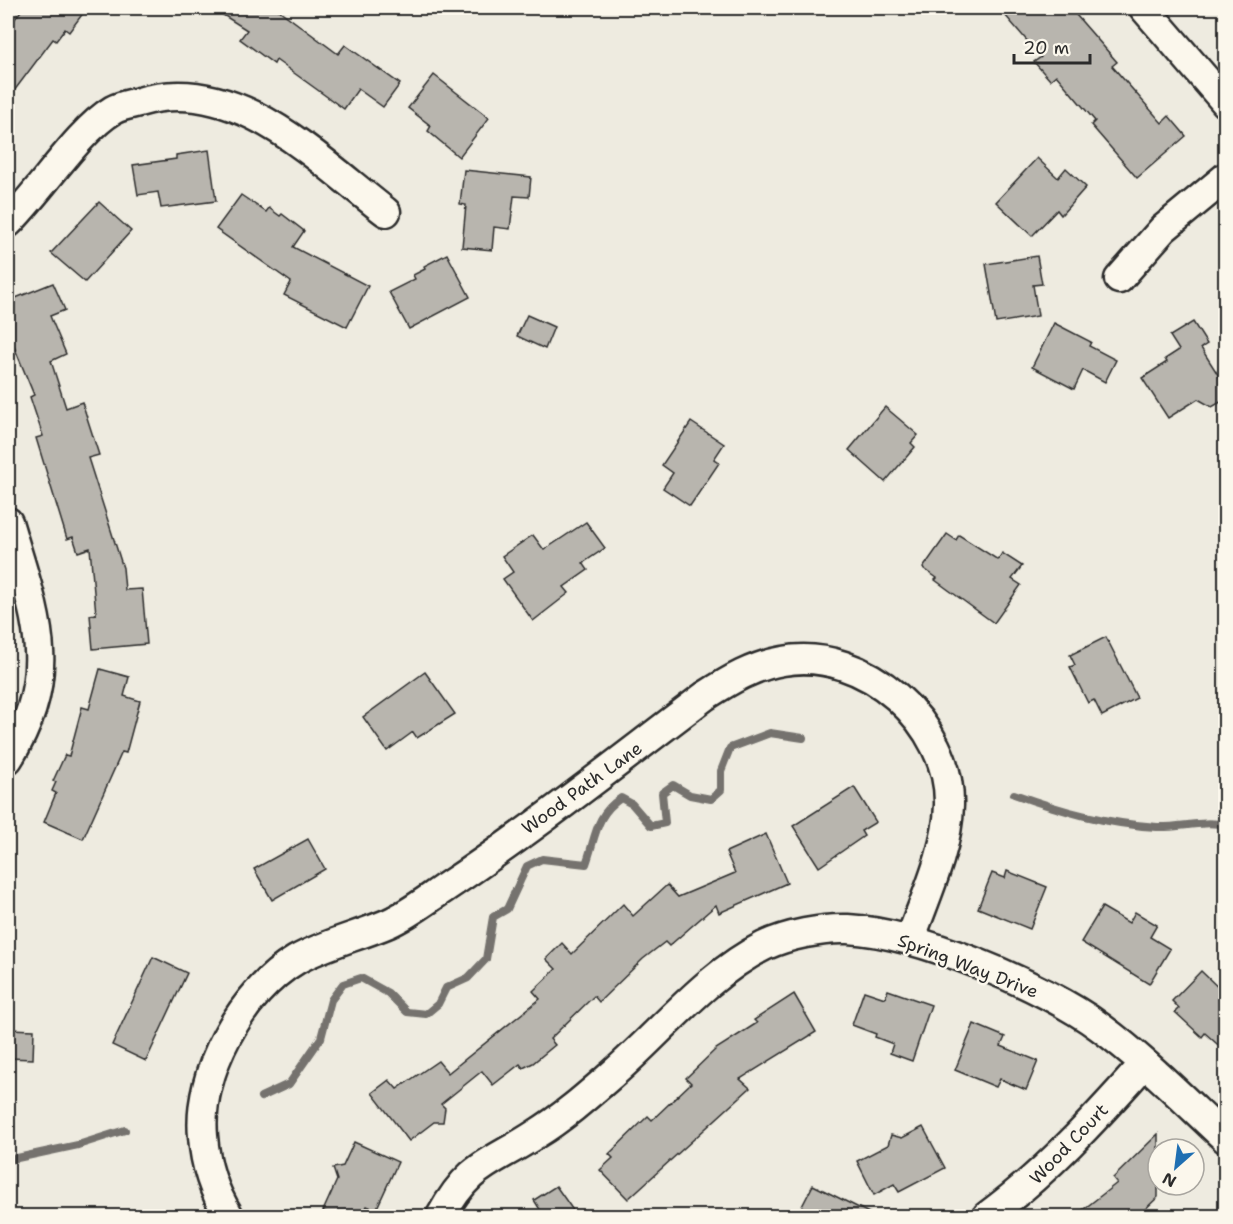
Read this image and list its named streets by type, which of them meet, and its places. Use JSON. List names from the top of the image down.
{
  "streets": {
    "street": ["Wood Path Lane", "Spring Way Drive", "Wood Court"]
  },
  "crossings": [
    ["Wood Path Lane", "Spring Way Drive"],
    ["Spring Way Drive", "Wood Court"]
  ],
  "scale_bar": "20 m",
  "north": "bottom left"
}
